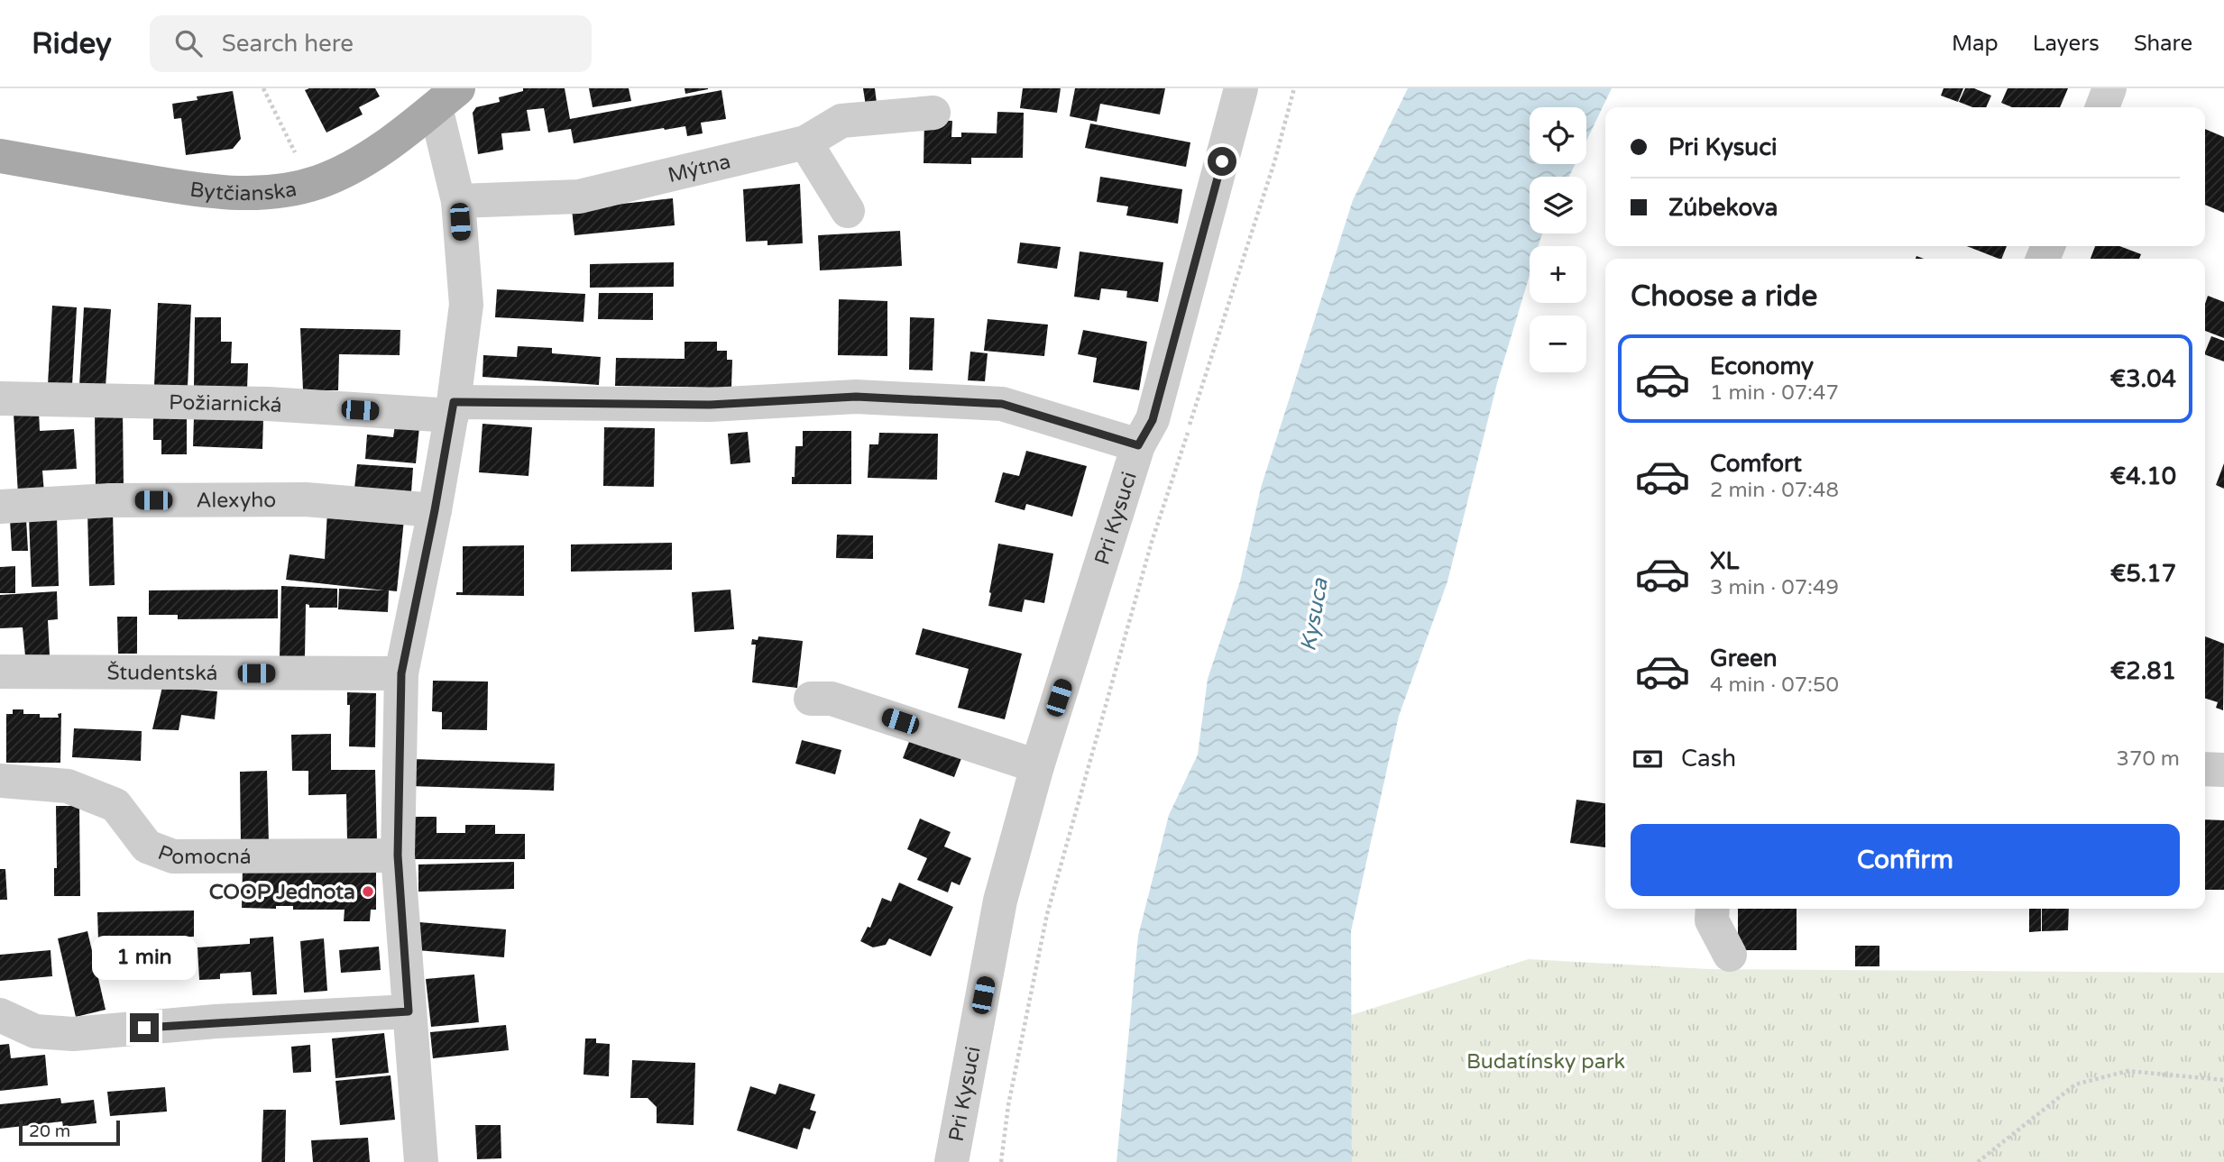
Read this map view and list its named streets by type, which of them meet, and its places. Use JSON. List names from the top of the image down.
{
  "streets": {
    "main road": ["Bytčianska"],
    "street": [
      "Mýtna",
      "Požiarnická",
      "Alexyho",
      "Pri Kysuci",
      "Študentská",
      "Pomocná"
    ]
  },
  "crossings": [
    ["Požiarnická", "Pri Kysuci"]
  ],
  "water": ["Kysuca"],
  "parks": ["Budatínsky park"],
  "places": ["COOP Jednota"],
  "scale_bar": "20 m",
  "page": {
    "header": "Ridey",
    "search": "Search here",
    "nav": ["Map", "Layers", "Share"],
    "map_buttons": ["+", "−"],
    "banner": ["Pri Kysuci", "Zúbekova"],
    "heading": "Choose a ride",
    "list": [
      {
        "name": "Economy",
        "note": "1 min · 07:47",
        "value": "€3.04"
      },
      {
        "name": "Comfort",
        "note": "2 min · 07:48",
        "value": "€4.10"
      },
      {
        "name": "XL",
        "note": "3 min · 07:49",
        "value": "€5.17"
      },
      {
        "name": "Green",
        "note": "4 min · 07:50",
        "value": "€2.81"
      }
    ],
    "pay": ["Cash", "370 m"],
    "buttons": "Confirm",
    "bubble": "1 min",
    "scale": "20 m"
  }
}
